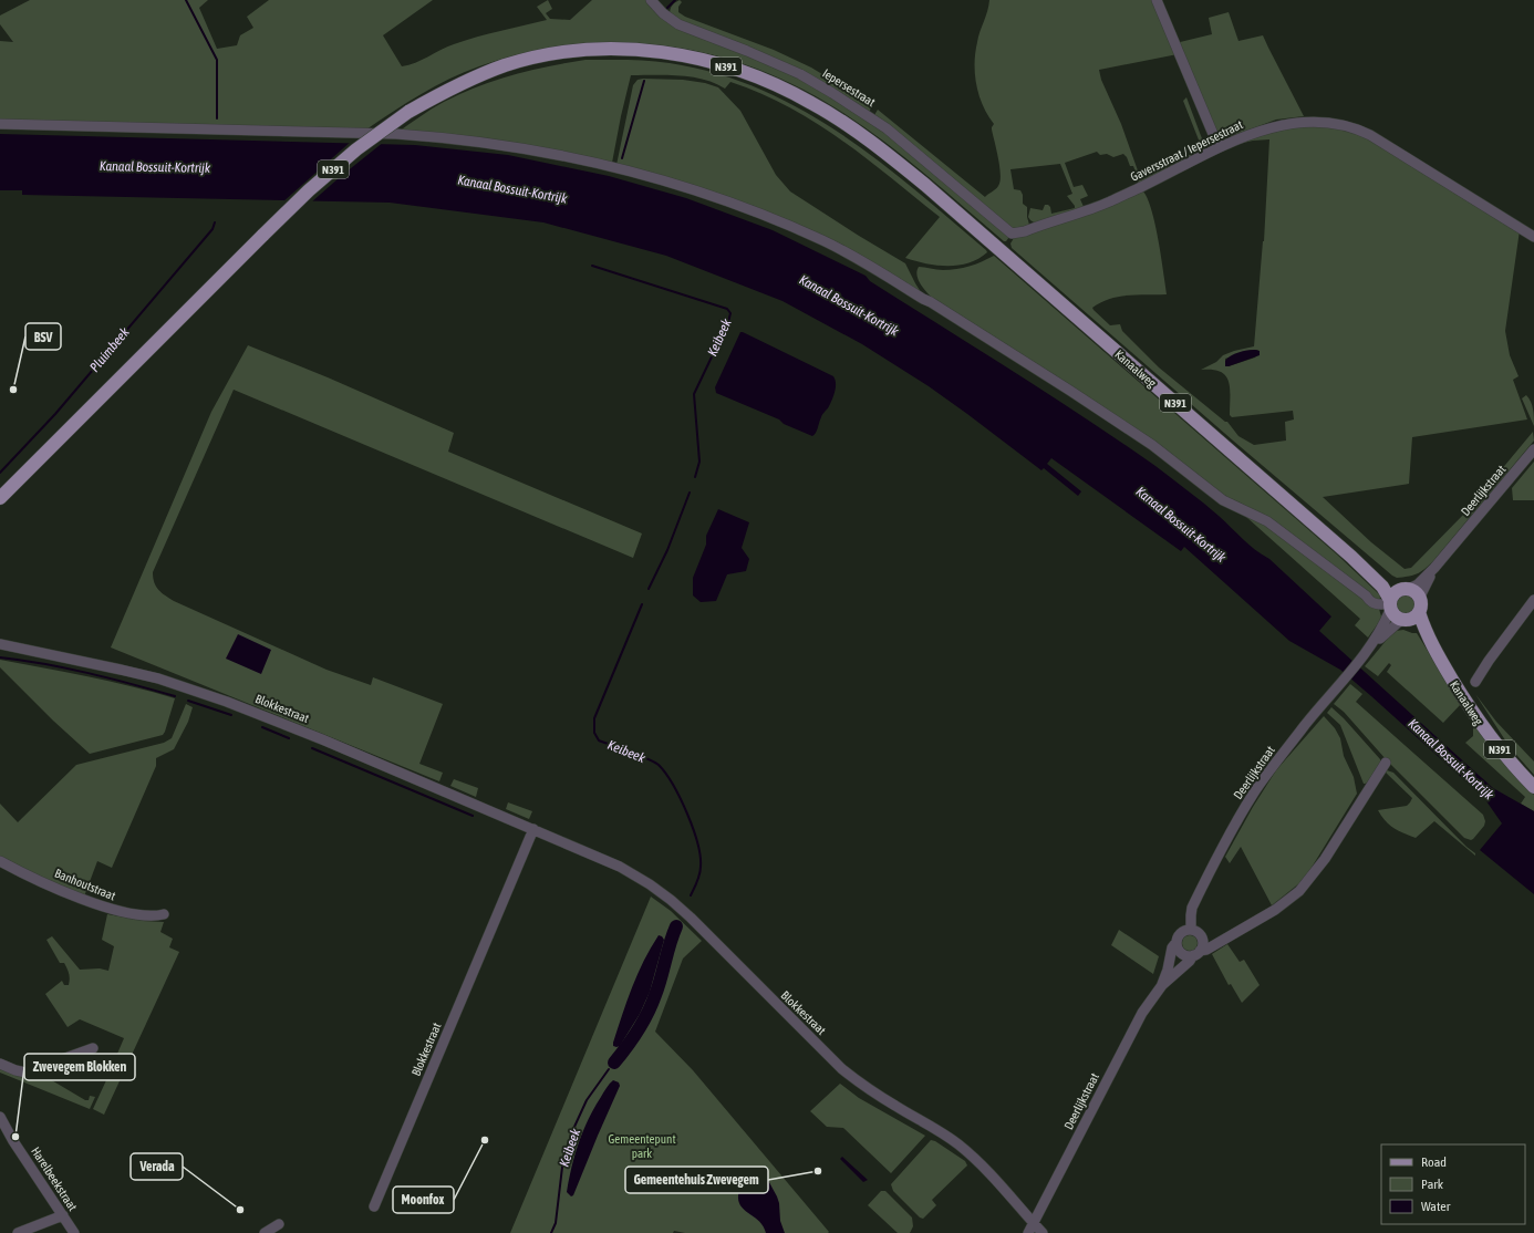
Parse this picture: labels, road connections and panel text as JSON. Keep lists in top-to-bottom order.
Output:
{
  "streets": {
    "main road": ["N391", "Kanaalweg"],
    "street": [
      "Iepersestraat",
      "Gaversstraat / Iepersestraat",
      "Deerlijkstraat",
      "Blokkestraat",
      "Banhoutstraat",
      "Harelbeekstraat"
    ]
  },
  "crossings": [
    ["N391", "Kanaalweg"],
    ["N391", "Deerlijkstraat"],
    ["Iepersestraat", "Gaversstraat / Iepersestraat"],
    ["Kanaalweg", "Deerlijkstraat"],
    ["Deerlijkstraat", "Blokkestraat"]
  ],
  "water": ["Kanaal Bossuit-Kortrijk", "Keibeek", "Pluimbeek"],
  "parks": ["Gemeentepunt park"],
  "places": [
    "BSV",
    "Zwevegem Blokken",
    "Moonfox",
    "Gemeentehuis Zwevegem",
    "Verada"
  ],
  "legend": ["Road", "Park", "Water"]
}
